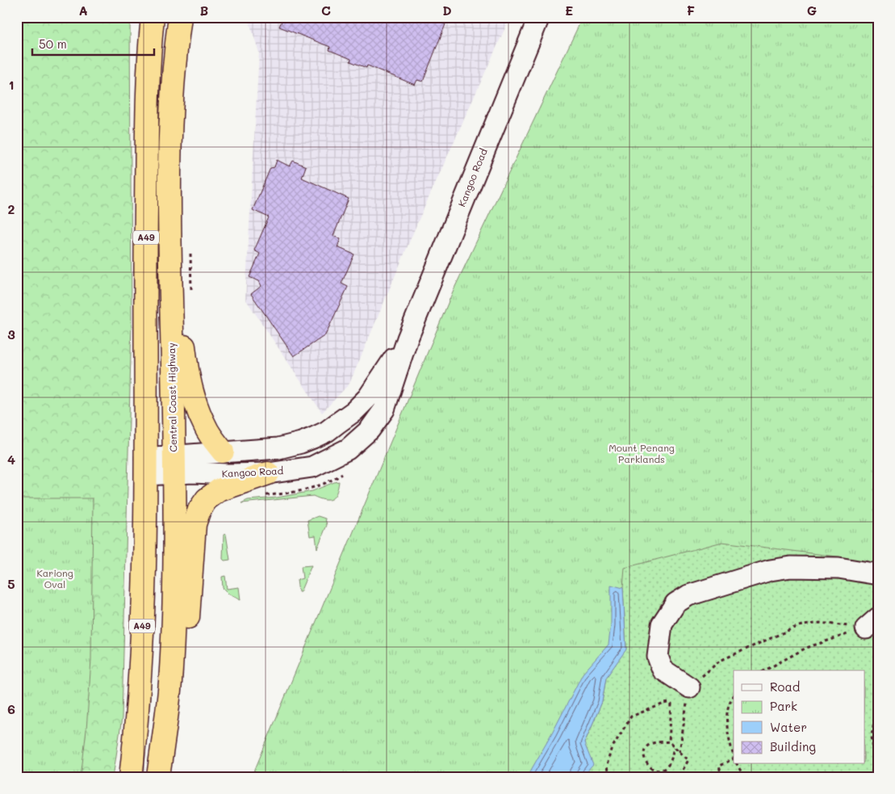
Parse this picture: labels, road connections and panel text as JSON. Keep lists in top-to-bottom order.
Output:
{
  "streets": {
    "highway": ["A49", "Central Coast Highway"],
    "street": ["Kangoo Road"]
  },
  "crossings": [
    ["Kangoo Road", "A49"],
    ["Kangoo Road", "Central Coast Highway"]
  ],
  "parks": ["Mount Penang Parklands", "Kariong Oval"],
  "legend": [
    "Road",
    "Park",
    "Water",
    "Building"
  ],
  "scale_bar": "50 m",
  "grid": {
    "columns": [
      "A",
      "B",
      "C",
      "D",
      "E",
      "F",
      "G"
    ],
    "rows": [
      "1",
      "2",
      "3",
      "4",
      "5",
      "6"
    ]
  }
}
